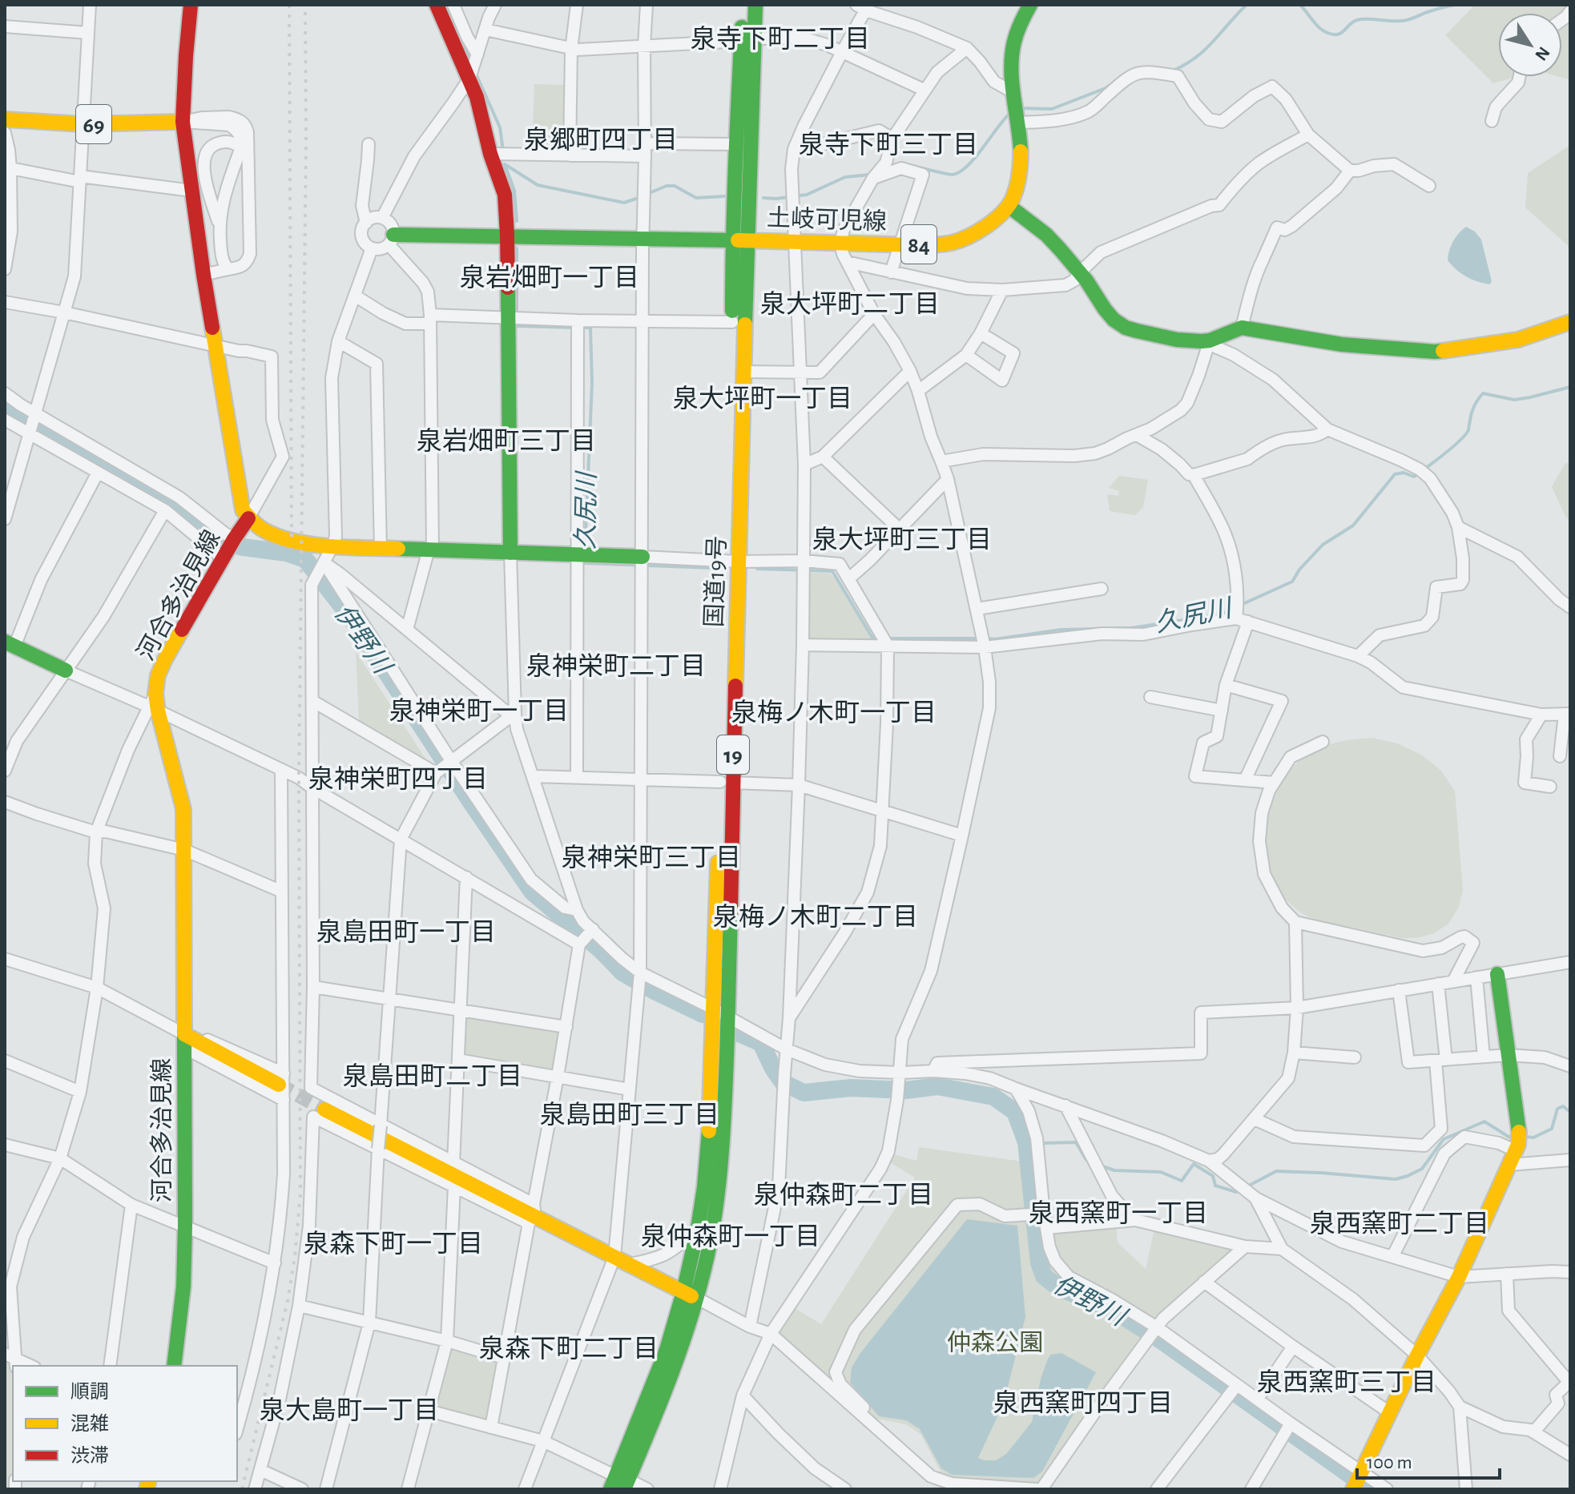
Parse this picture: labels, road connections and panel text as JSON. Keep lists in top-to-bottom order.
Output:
{
  "streets": {
    "main road": [
      "69",
      "土岐可児線",
      "84",
      "国道19号",
      "河合多治見線",
      "19"
    ]
  },
  "crossings": [
    ["69", "河合多治見線"],
    ["土岐可児線", "国道19号"]
  ],
  "districts": [
    "泉寺下町二丁目",
    "泉郷町四丁目",
    "泉寺下町三丁目",
    "泉岩畑町一丁目",
    "泉大坪町二丁目",
    "泉大坪町一丁目",
    "泉岩畑町三丁目",
    "泉大坪町三丁目",
    "泉神栄町二丁目",
    "泉神栄町一丁目",
    "泉梅ノ木町一丁目",
    "泉神栄町四丁目",
    "泉神栄町三丁目",
    "泉梅ノ木町二丁目",
    "泉島田町一丁目",
    "泉島田町二丁目",
    "泉島田町三丁目",
    "泉仲森町二丁目",
    "泉西窯町一丁目",
    "泉西窯町二丁目",
    "泉仲森町一丁目",
    "泉森下町一丁目",
    "泉森下町二丁目",
    "泉西窯町三丁目",
    "泉西窯町四丁目",
    "泉大島町一丁目"
  ],
  "water": ["久尻川", "伊野川"],
  "parks": ["仲森公園"],
  "legend": ["順調", "混雑", "渋滞"],
  "scale_bar": "100 m",
  "north": "bottom right"
}
